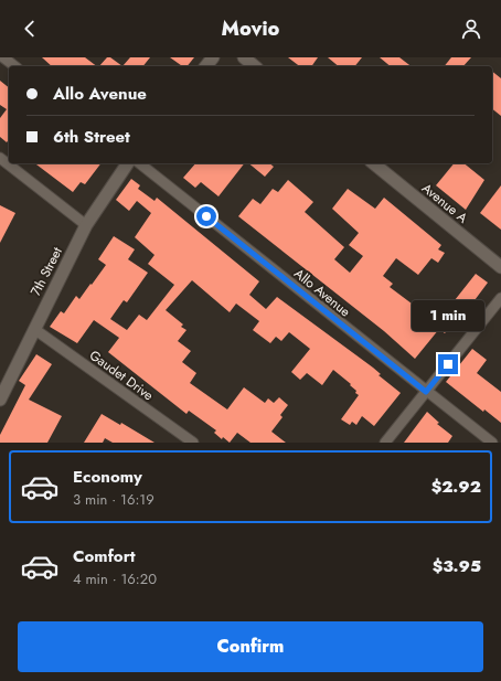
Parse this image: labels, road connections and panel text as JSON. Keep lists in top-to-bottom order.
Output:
{
  "streets": {
    "street": [
      "Avenue A",
      "7th Street",
      "Allo Avenue",
      "Gaudet Drive"
    ]
  },
  "crossings": [
    ["7th Street", "Gaudet Drive"]
  ],
  "page": {
    "header": "Movio",
    "banner": ["Allo Avenue", "6th Street"],
    "bubble": "1 min",
    "list": [
      {
        "name": "Economy",
        "note": "3 min · 16:19",
        "value": "$2.92"
      },
      {
        "name": "Comfort",
        "note": "4 min · 16:20",
        "value": "$3.95"
      }
    ],
    "buttons": "Confirm"
  }
}
